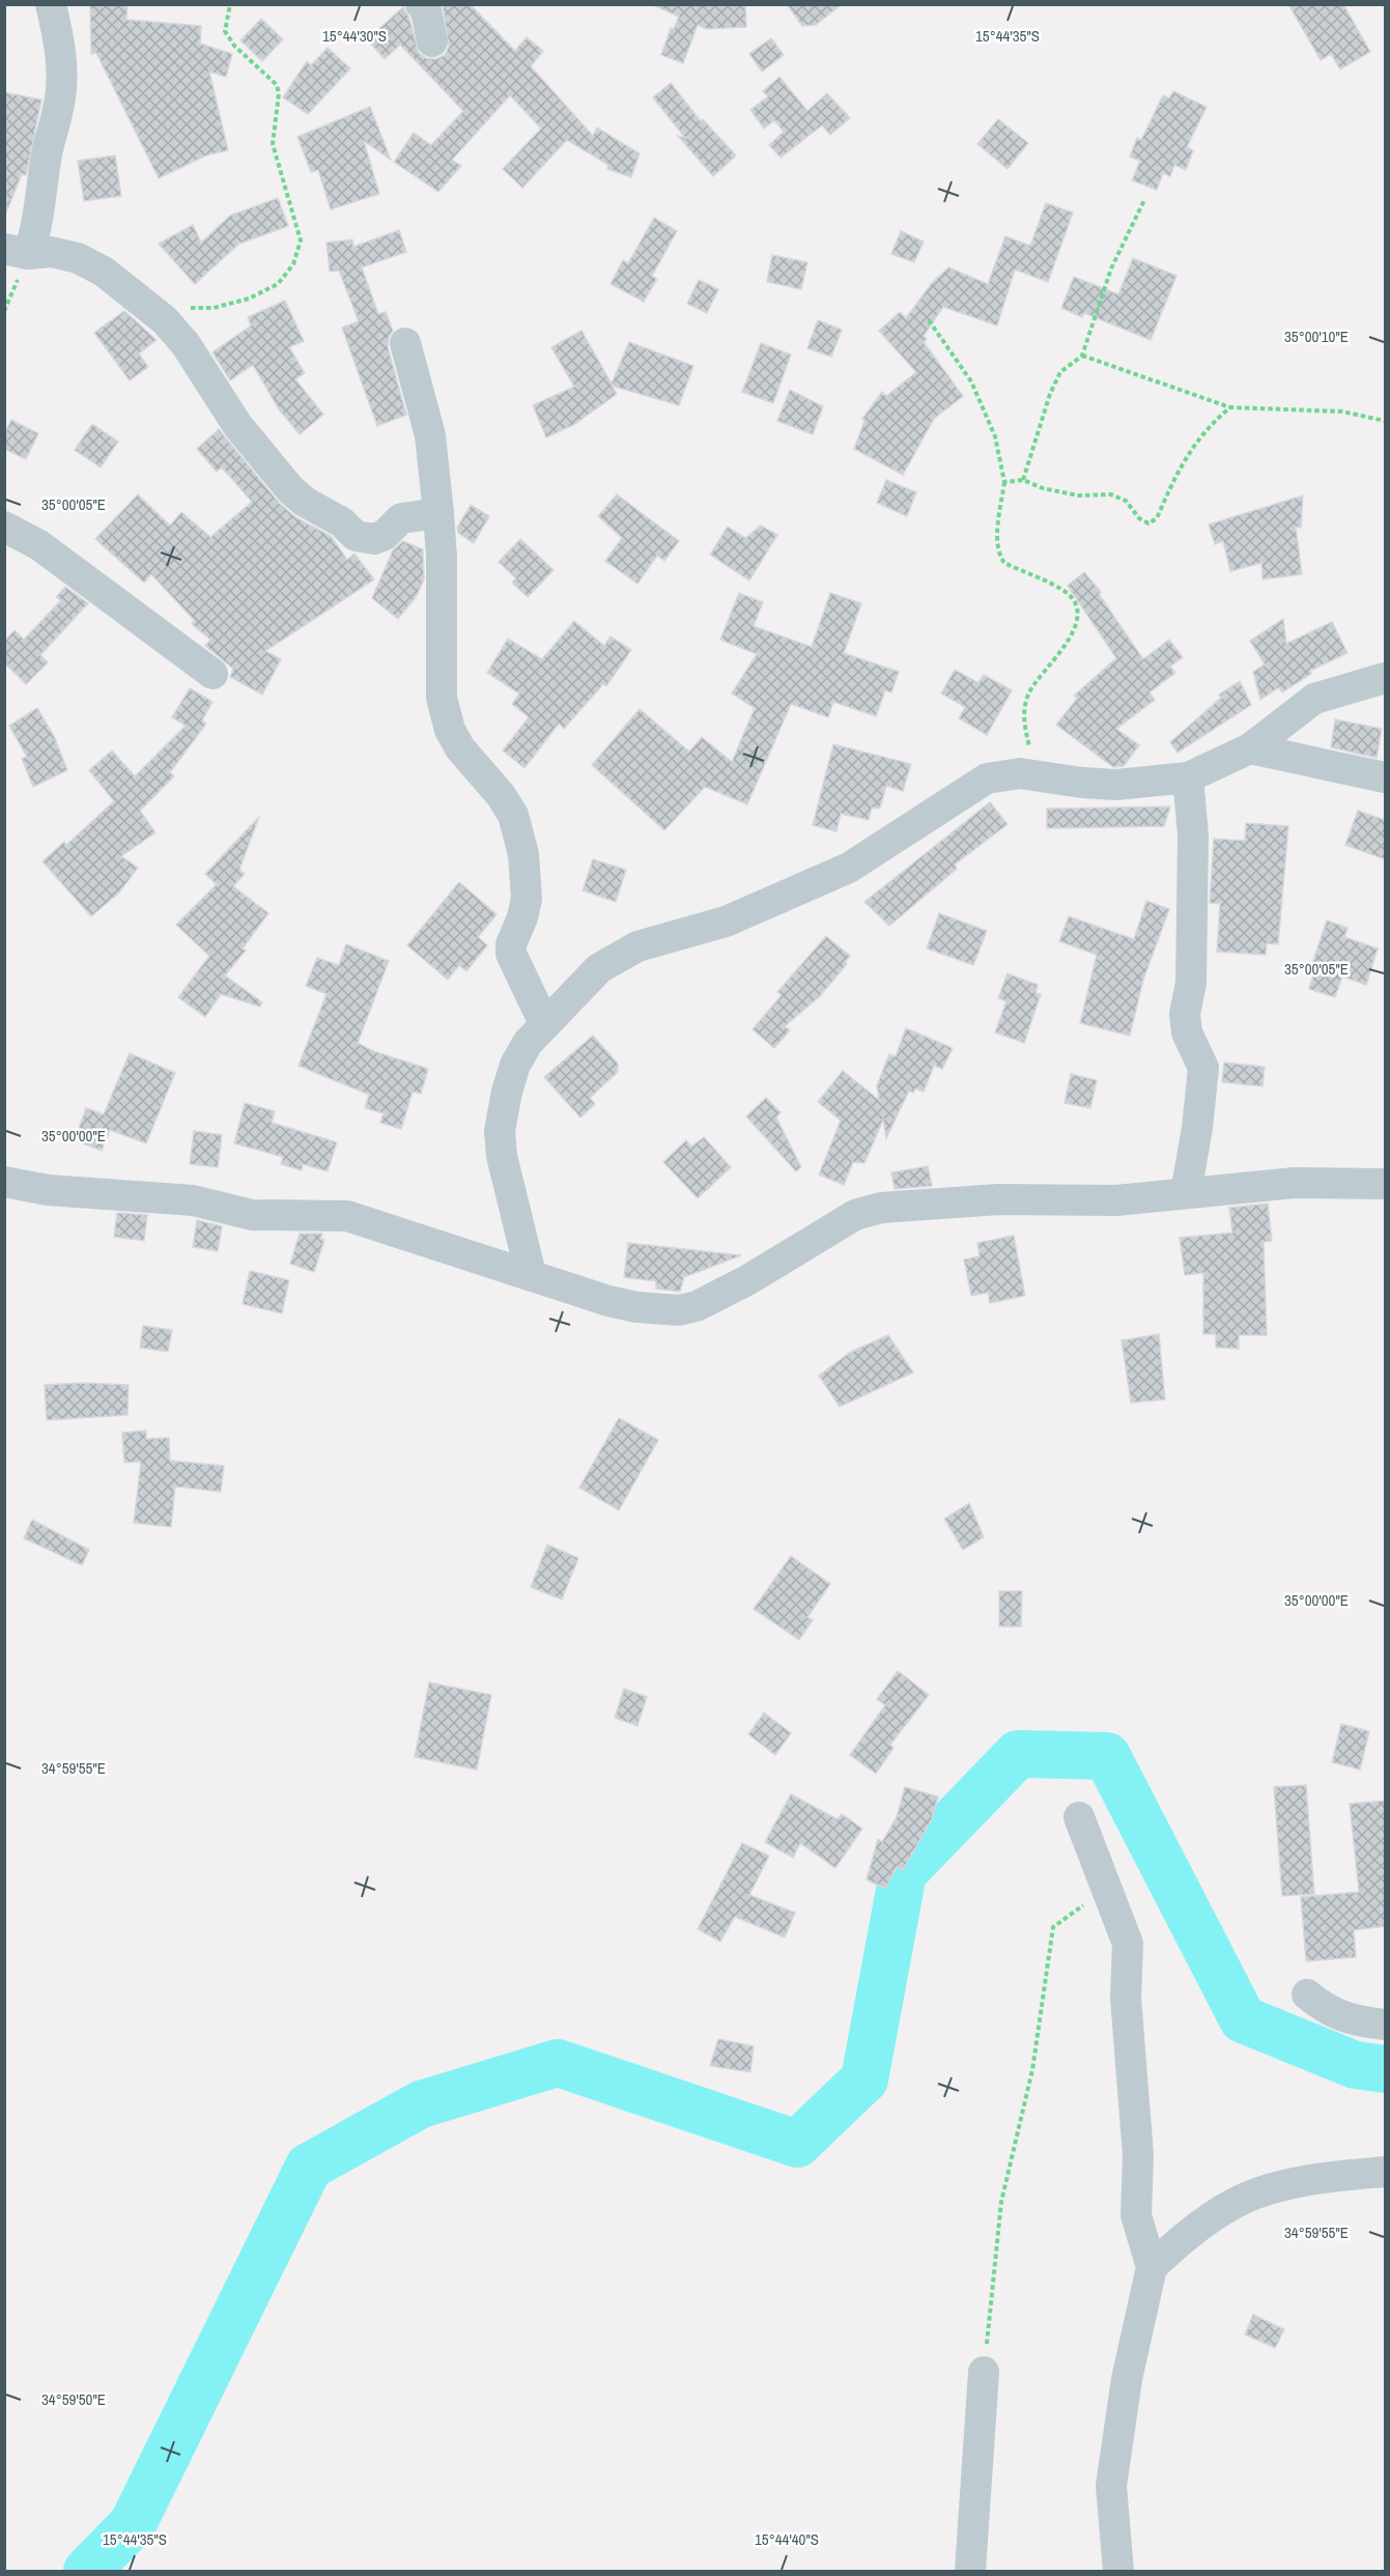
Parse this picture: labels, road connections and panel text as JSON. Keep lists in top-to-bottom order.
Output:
{
  "coordinates": [
    "15°44'30\"S",
    "15°44'35\"S",
    "35°00'10\"E",
    "35°00'05\"E",
    "35°00'00\"E",
    "34°59'55\"E",
    "34°59'50\"E",
    "15°44'40\"S"
  ]
}
